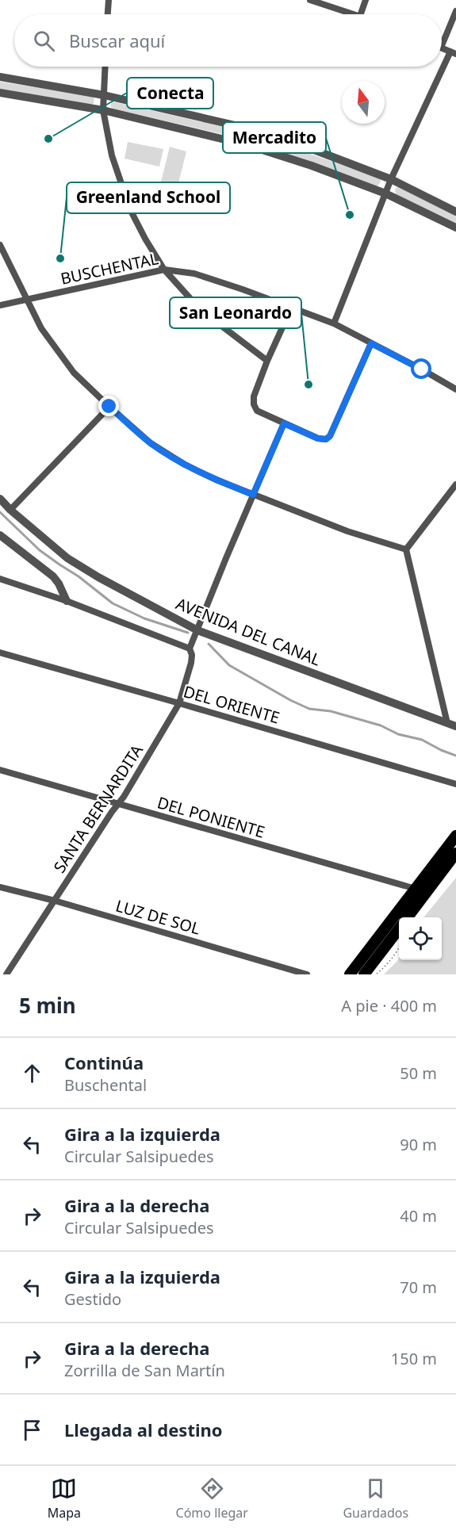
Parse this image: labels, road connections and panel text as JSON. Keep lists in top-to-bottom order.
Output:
{
  "streets": {
    "street": [
      "BUSCHENTAL",
      "AVENIDA DEL CANAL",
      "DEL ORIENTE",
      "SANTA BERNARDITA",
      "DEL PONIENTE",
      "LUZ DE SOL"
    ]
  },
  "crossings": [
    ["DEL ORIENTE", "SANTA BERNARDITA"],
    ["SANTA BERNARDITA", "DEL PONIENTE"],
    ["SANTA BERNARDITA", "LUZ DE SOL"]
  ],
  "places": [
    "Conecta",
    "Mercadito",
    "Greenland School",
    "San Leonardo"
  ],
  "north": "top",
  "page": {
    "search": "Buscar aquí",
    "heading": ["5 min", "A pie · 400 m"],
    "list": [
      ["Continúa", "Buschental", "50 m"],
      ["Gira a la izquierda", "Circular Salsipuedes", "90 m"],
      ["Gira a la derecha", "Circular Salsipuedes", "40 m"],
      ["Gira a la izquierda", "Gestido", "70 m"],
      ["Gira a la derecha", "Zorrilla de San Martín", "150 m"],
      "Llegada al destino"
    ],
    "nav": ["Mapa", "Cómo llegar", "Guardados"]
  }
}
